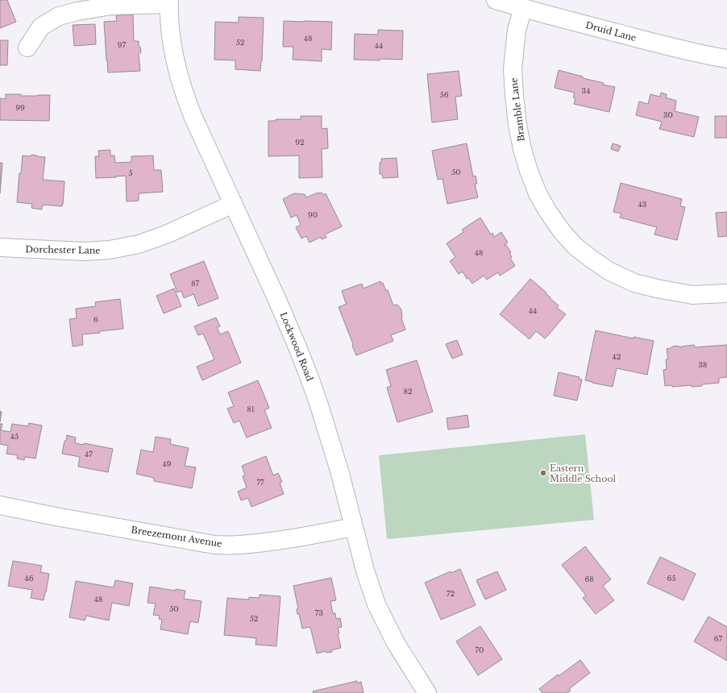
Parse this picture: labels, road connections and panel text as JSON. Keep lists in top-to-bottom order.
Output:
{
  "streets": {
    "street": [
      "Druid Lane",
      "Bramble Lane",
      "Dorchester Lane",
      "Lockwood Road",
      "Breezemont Avenue"
    ]
  },
  "crossings": [
    ["Druid Lane", "Bramble Lane"],
    ["Dorchester Lane", "Lockwood Road"],
    ["Lockwood Road", "Breezemont Avenue"]
  ],
  "places": ["Eastern Middle School"],
  "house_numbers": [
    "48",
    "52",
    "97",
    "44",
    "34",
    "56",
    "99",
    "30",
    "92",
    "50",
    "5",
    "43",
    "90",
    "48",
    "87",
    "44",
    "6",
    "42",
    "38",
    "82",
    "81",
    "45",
    "47",
    "49",
    "77",
    "46",
    "65",
    "68",
    "72",
    "48",
    "50",
    "73",
    "52",
    "67",
    "70"
  ]
}
